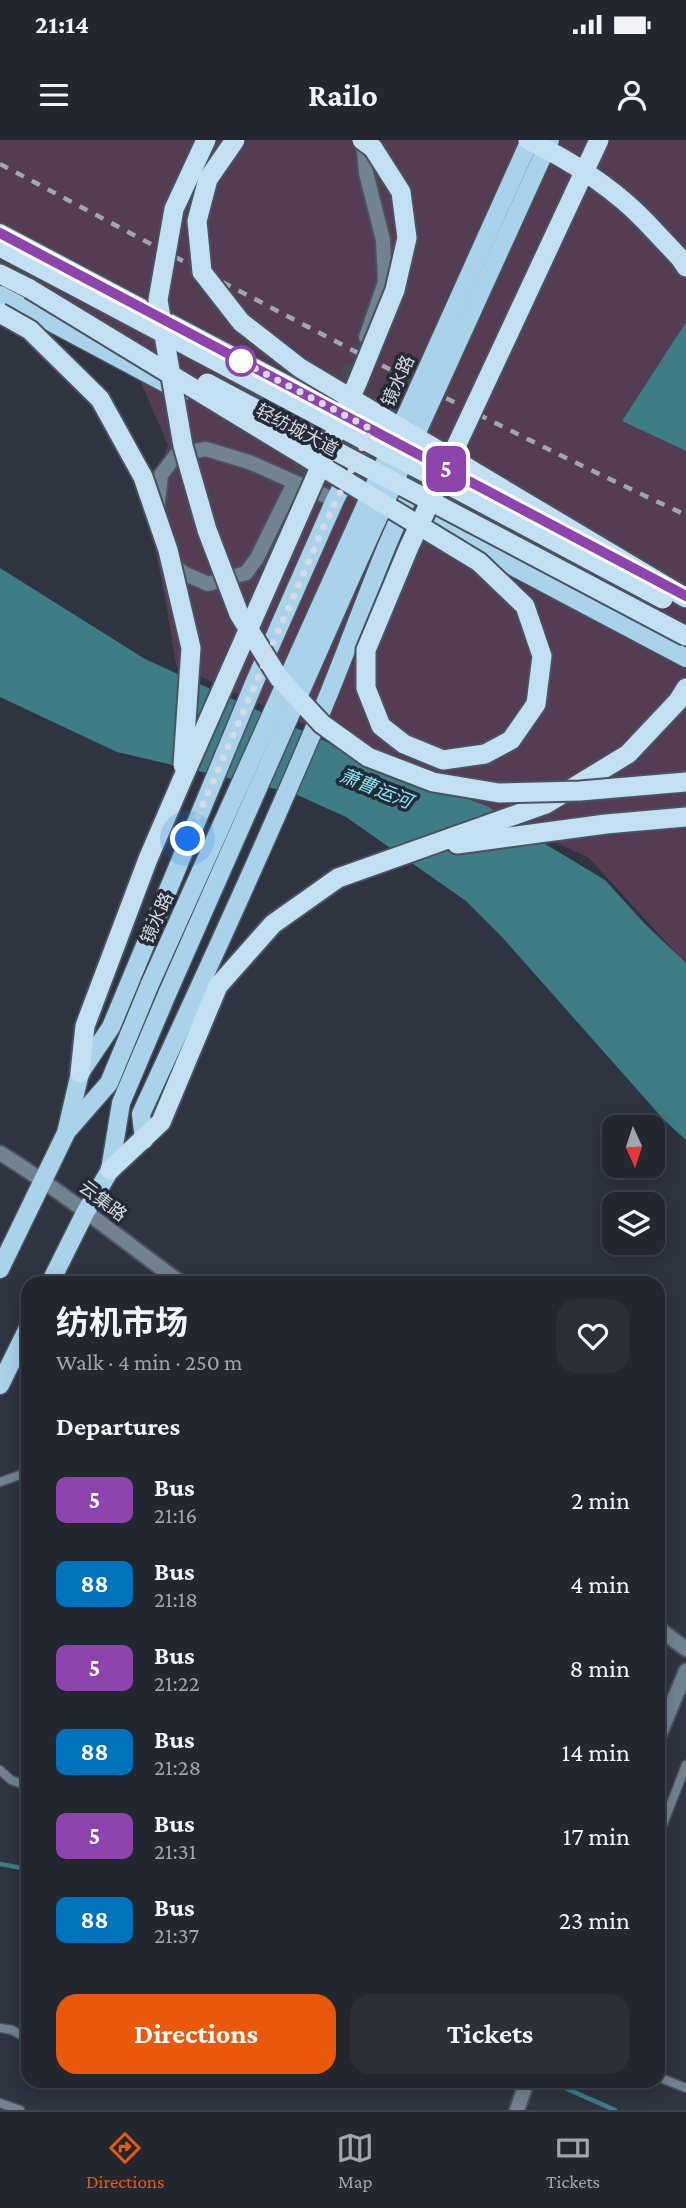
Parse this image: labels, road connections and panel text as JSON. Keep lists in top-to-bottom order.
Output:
{
  "streets": {
    "main road": ["镜水路", "轻纺城大道"],
    "street": ["云集路"]
  },
  "water": ["萧曹运河"],
  "lines": ["bus line 5"],
  "north": "bottom",
  "page": {
    "status": "21:14",
    "header": "Railo",
    "on_map": "5",
    "heading": [
      ["纺机市场", "Walk · 4 min · 250 m"],
      "Departures"
    ],
    "list": [
      {
        "mark": "5",
        "name": "Bus",
        "note": "21:16",
        "value": "2 min"
      },
      {
        "mark": "88",
        "name": "Bus",
        "note": "21:18",
        "value": "4 min"
      },
      {
        "mark": "5",
        "name": "Bus",
        "note": "21:22",
        "value": "8 min"
      },
      {
        "mark": "88",
        "name": "Bus",
        "note": "21:28",
        "value": "14 min"
      },
      {
        "mark": "5",
        "name": "Bus",
        "note": "21:31",
        "value": "17 min"
      },
      {
        "mark": "88",
        "name": "Bus",
        "note": "21:37",
        "value": "23 min"
      }
    ],
    "buttons": ["Directions", "Tickets"],
    "tabs": ["Directions", "Map", "Tickets"]
  }
}
